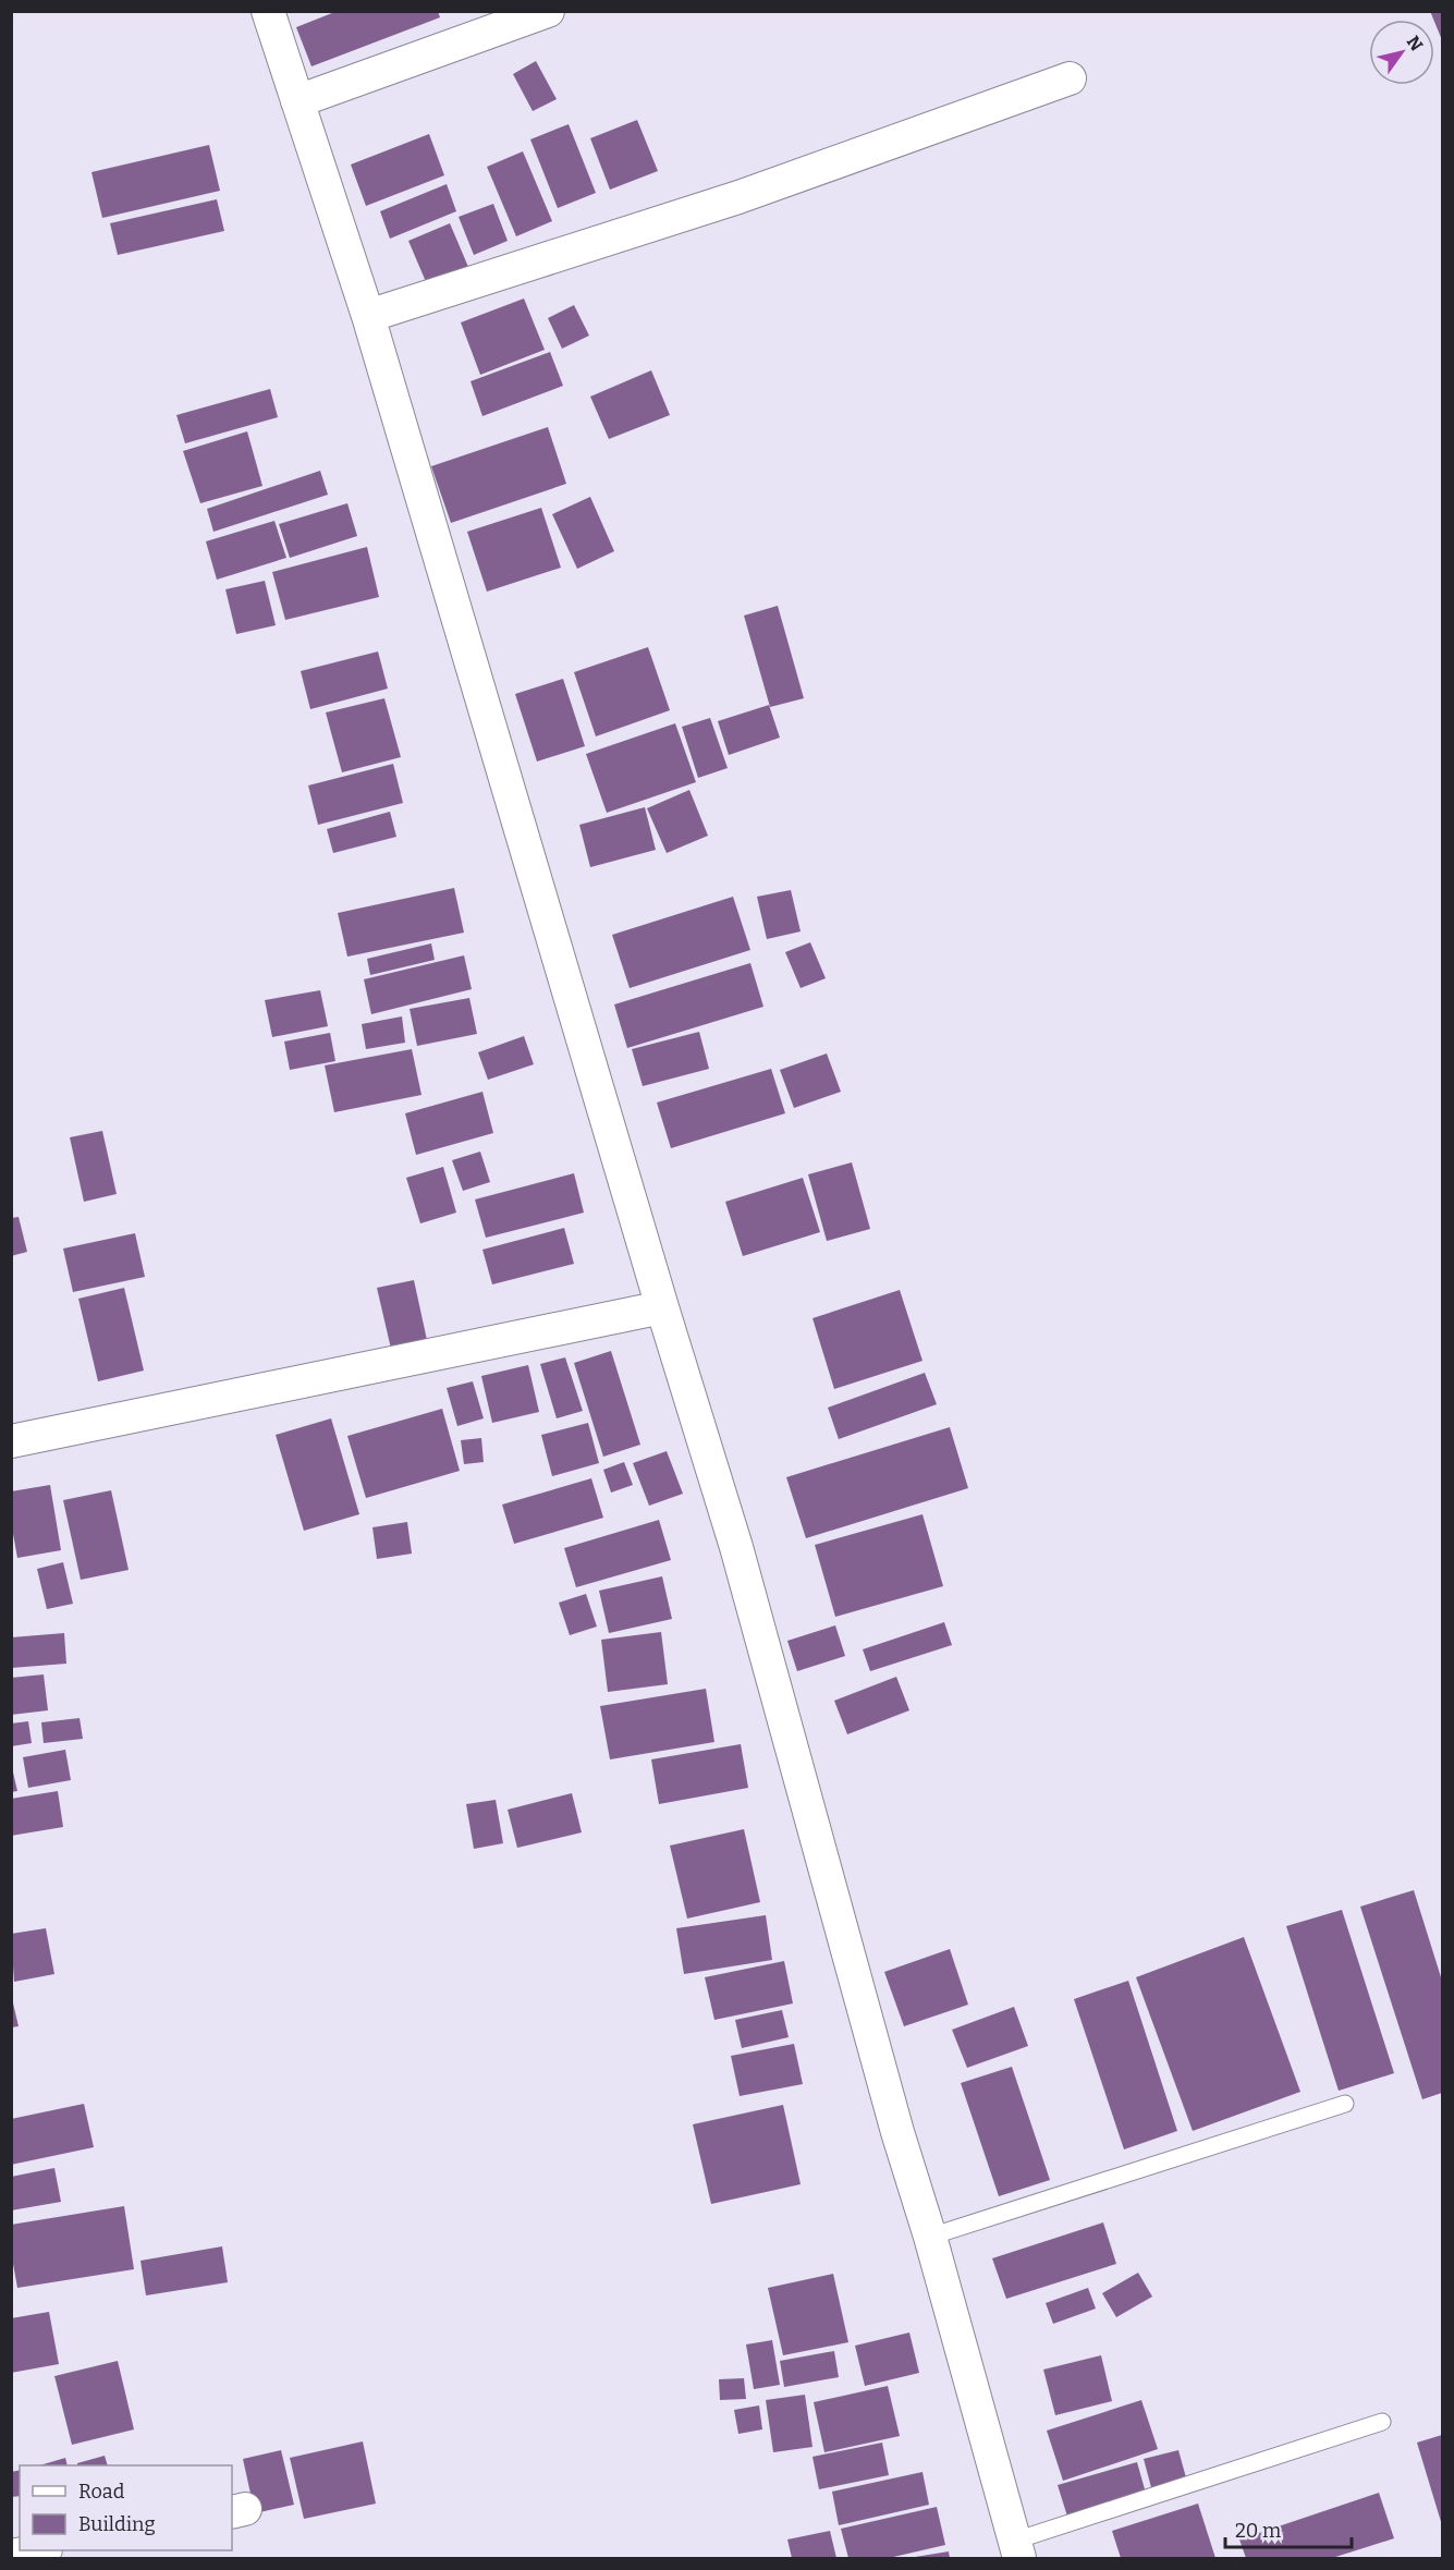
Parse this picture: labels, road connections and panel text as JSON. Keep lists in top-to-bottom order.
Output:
{
  "legend": ["Road", "Building"],
  "scale_bar": "20 m",
  "north": "top right"
}
